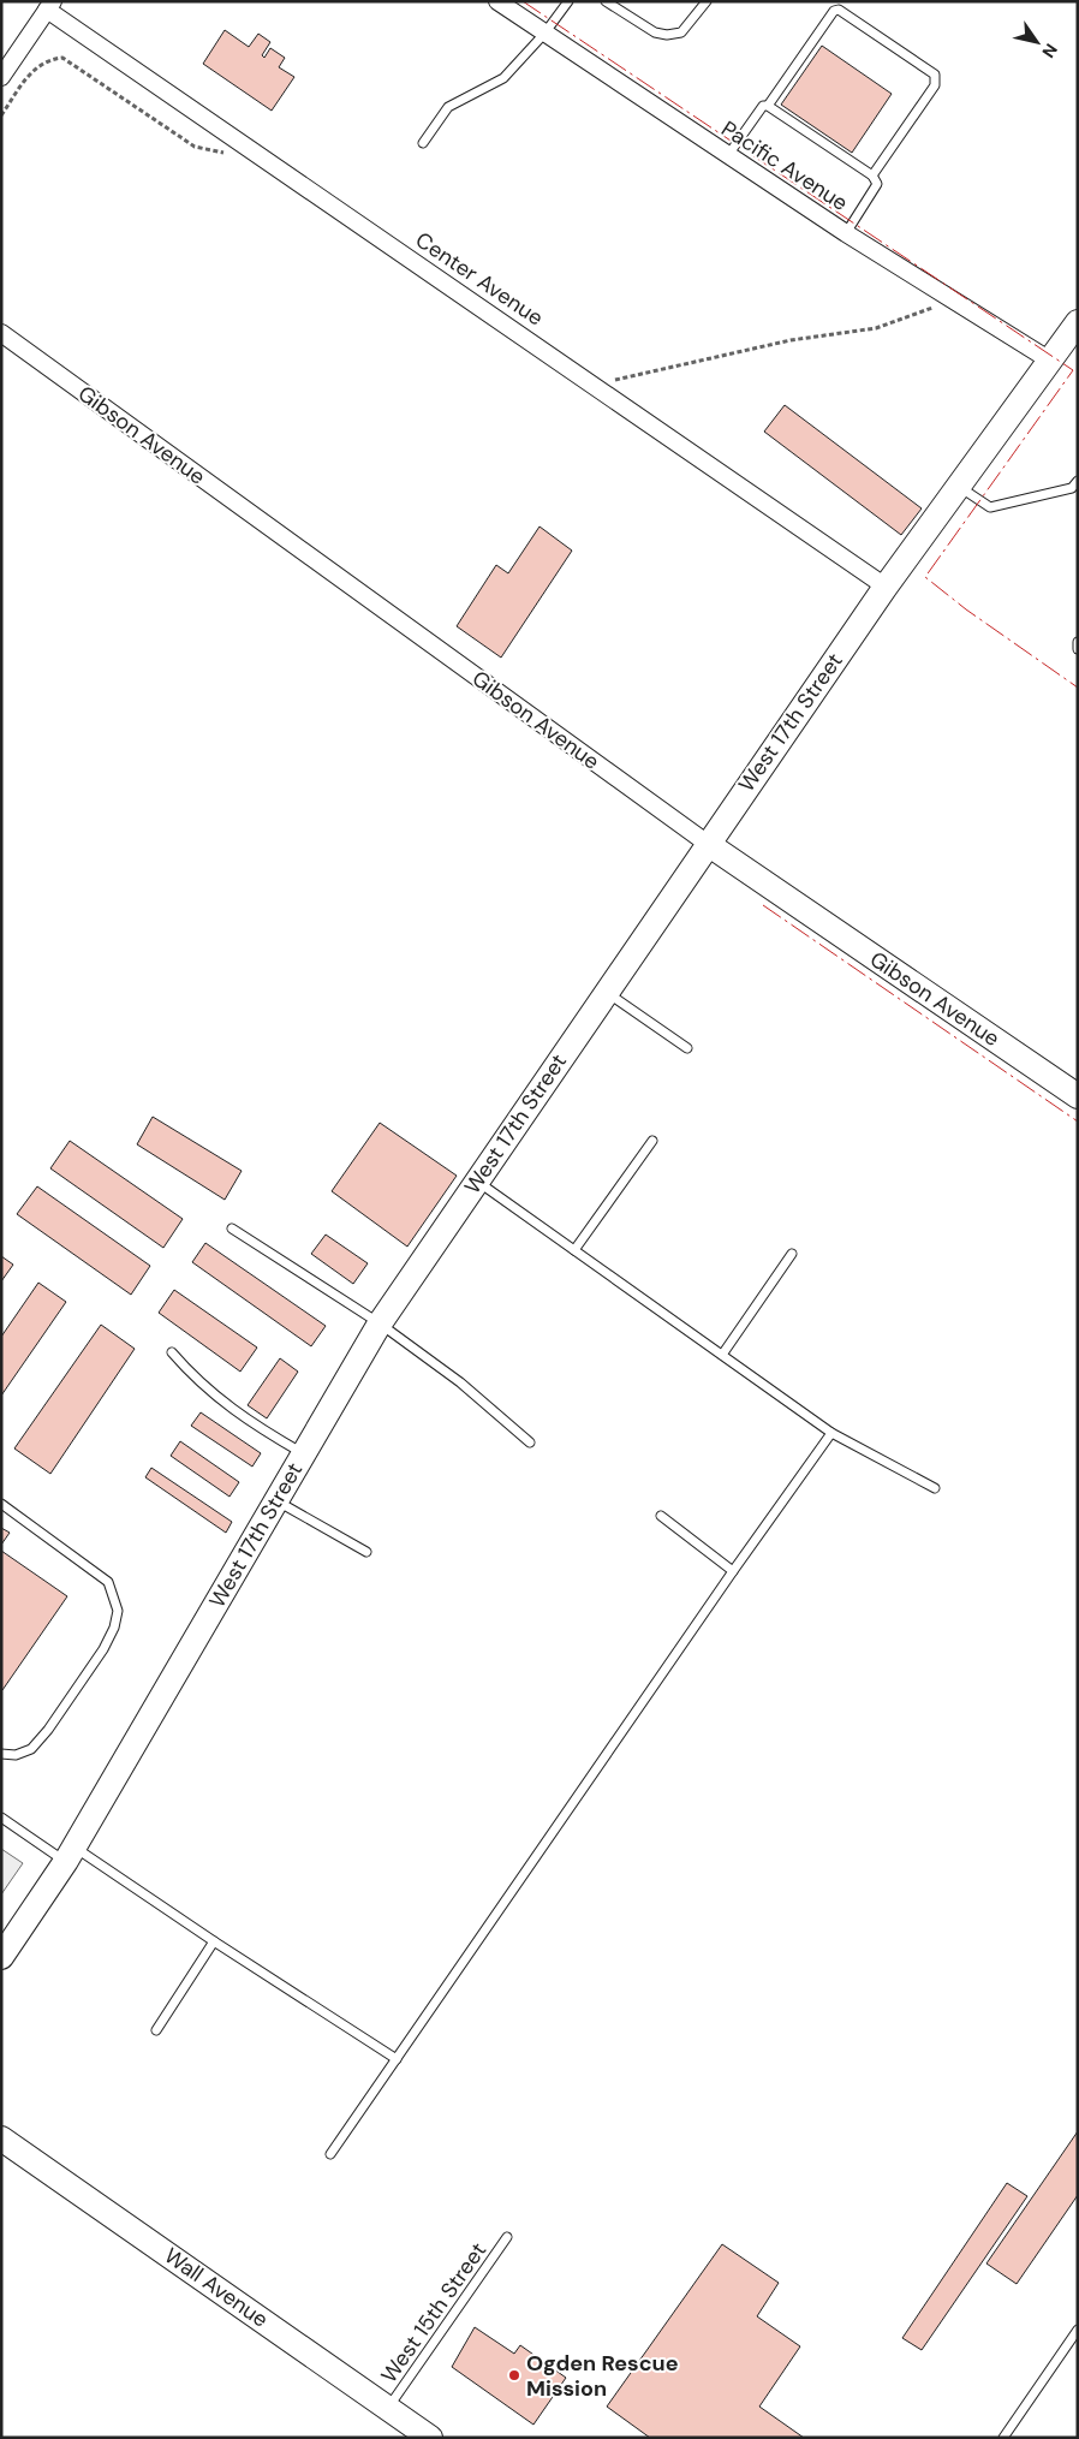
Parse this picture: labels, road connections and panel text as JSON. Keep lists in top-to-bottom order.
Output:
{
  "streets": {
    "street": [
      "Pacific Avenue",
      "Center Avenue",
      "Gibson Avenue",
      "West 17th Street",
      "Wall Avenue"
    ],
    "lane": ["West 15th Street"]
  },
  "crossings": [
    ["Pacific Avenue", "West 17th Street"],
    ["Center Avenue", "West 17th Street"],
    ["Gibson Avenue", "West 17th Street"],
    ["Wall Avenue", "West 15th Street"]
  ],
  "places": ["Ogden Rescue Mission"],
  "north": "bottom right"
}
